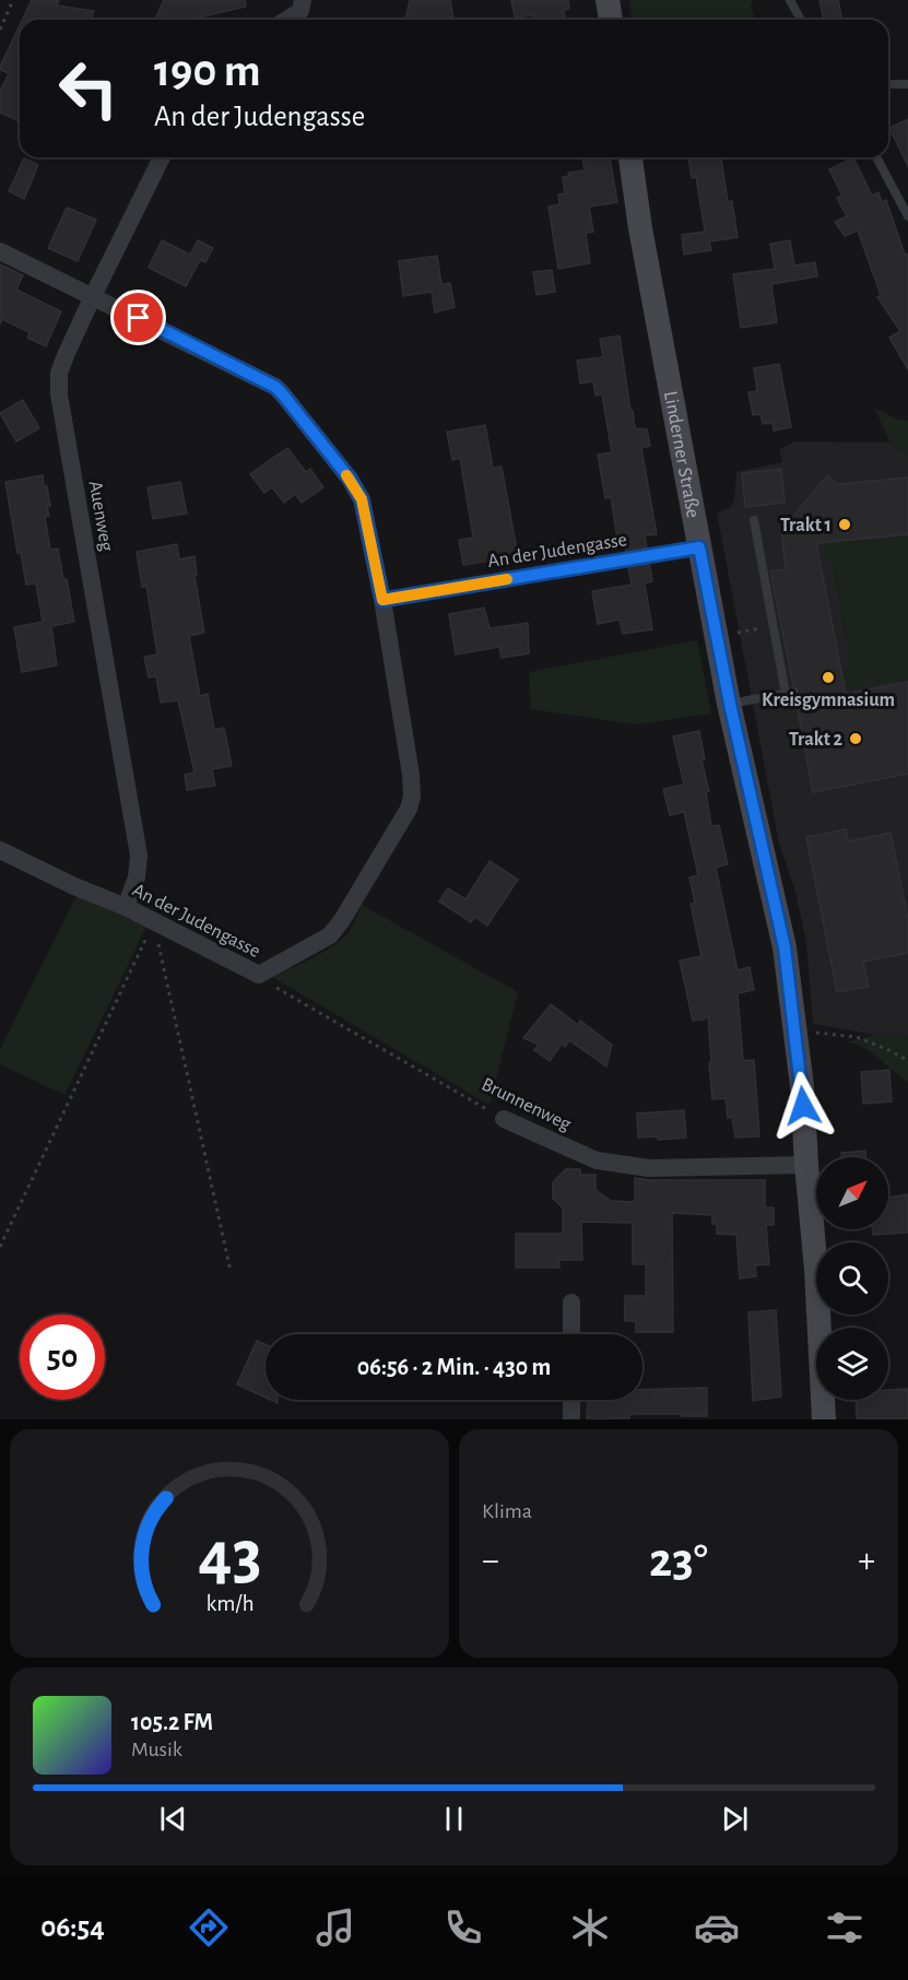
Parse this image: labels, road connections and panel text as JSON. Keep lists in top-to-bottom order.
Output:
{
  "streets": {
    "main road": ["Linderner Straße"],
    "street": ["Auenweg", "An der Judengasse", "Brunnenweg"]
  },
  "crossings": [
    ["Linderner Straße", "An der Judengasse"],
    ["Linderner Straße", "Brunnenweg"],
    ["Auenweg", "An der Judengasse"],
    ["An der Judengasse", "Brunnenweg"]
  ],
  "places": ["Trakt 1", "Kreisgymnasium", "Trakt 2"],
  "north": "top right",
  "page": {
    "turn": ["190 m", "An der Judengasse"],
    "limit": "50",
    "trip": "06:56 · 2 Min. · 430 m",
    "tile": "Klima",
    "heat": ["−", "23°", "+"],
    "song": ["105.2 FM", "Musik"],
    "tabs": "06:54",
    "gauge": ["43", "km/h"]
  }
}
